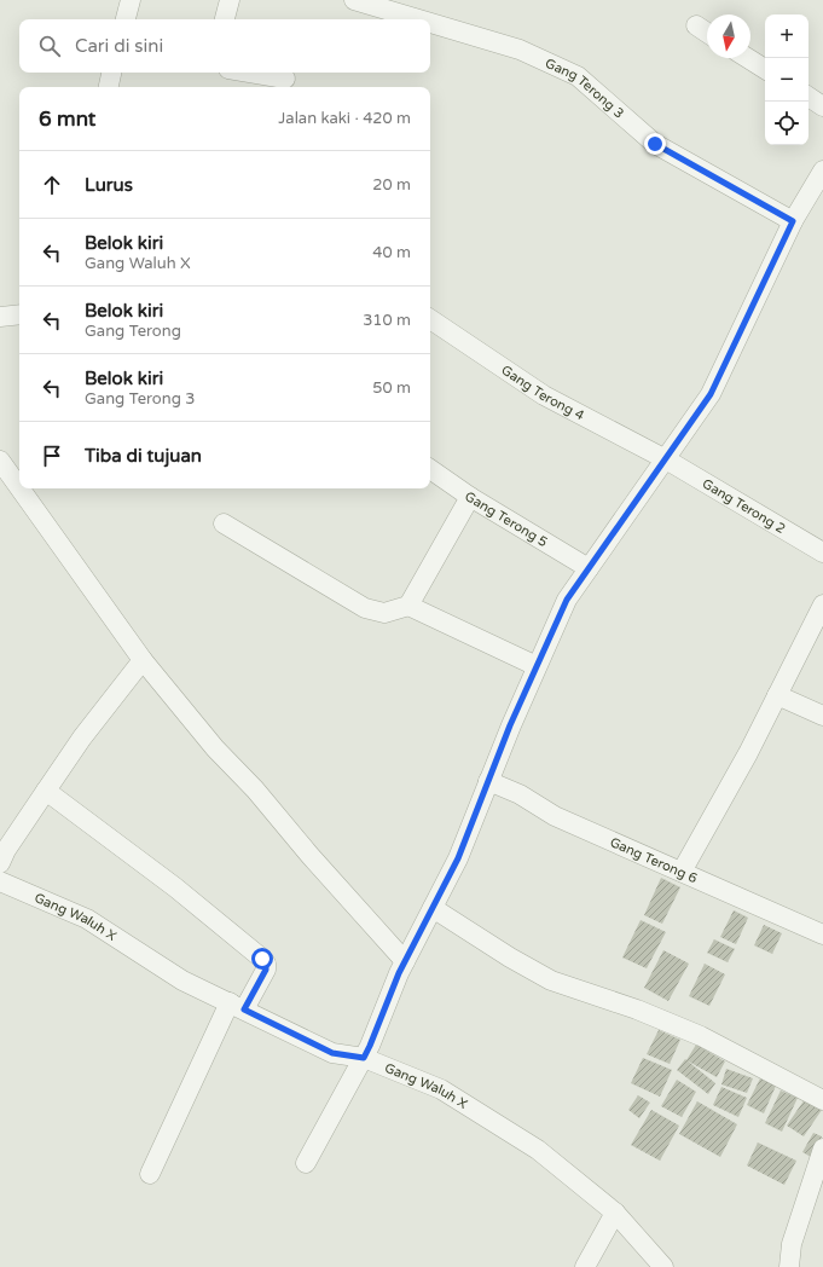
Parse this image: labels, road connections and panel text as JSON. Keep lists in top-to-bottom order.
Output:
{
  "streets": {
    "street": [
      "Gang Terong 3",
      "Gang Terong 4",
      "Gang Terong 2",
      "Gang Terong 5",
      "Gang Terong 6",
      "Gang Waluh X"
    ]
  },
  "crossings": [
    ["Gang Terong 4", "Gang Terong 2"]
  ],
  "north": "bottom",
  "page": {
    "map_buttons": ["+", "−"],
    "search": "Cari di sini",
    "heading": ["6 mnt", "Jalan kaki · 420 m"],
    "list": [
      ["Lurus", "20 m"],
      ["Belok kiri", "Gang Waluh X", "40 m"],
      ["Belok kiri", "Gang Terong", "310 m"],
      ["Belok kiri", "Gang Terong 3", "50 m"],
      "Tiba di tujuan"
    ]
  }
}
